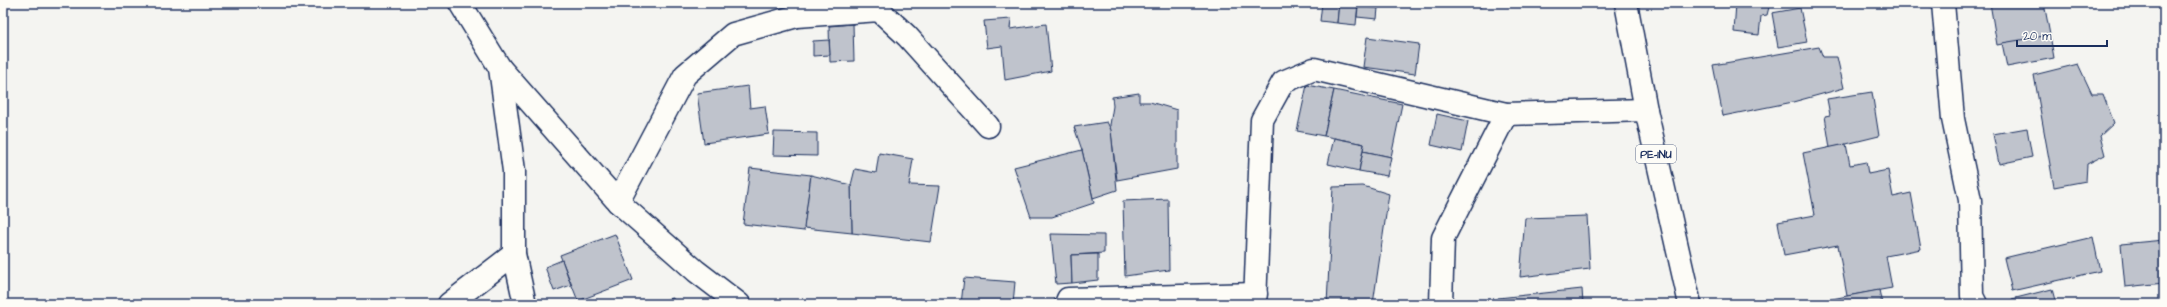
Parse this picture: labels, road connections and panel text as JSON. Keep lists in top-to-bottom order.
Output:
{
  "streets": {
    "street": ["PE-1NU"]
  },
  "scale_bar": "20 m"
}
